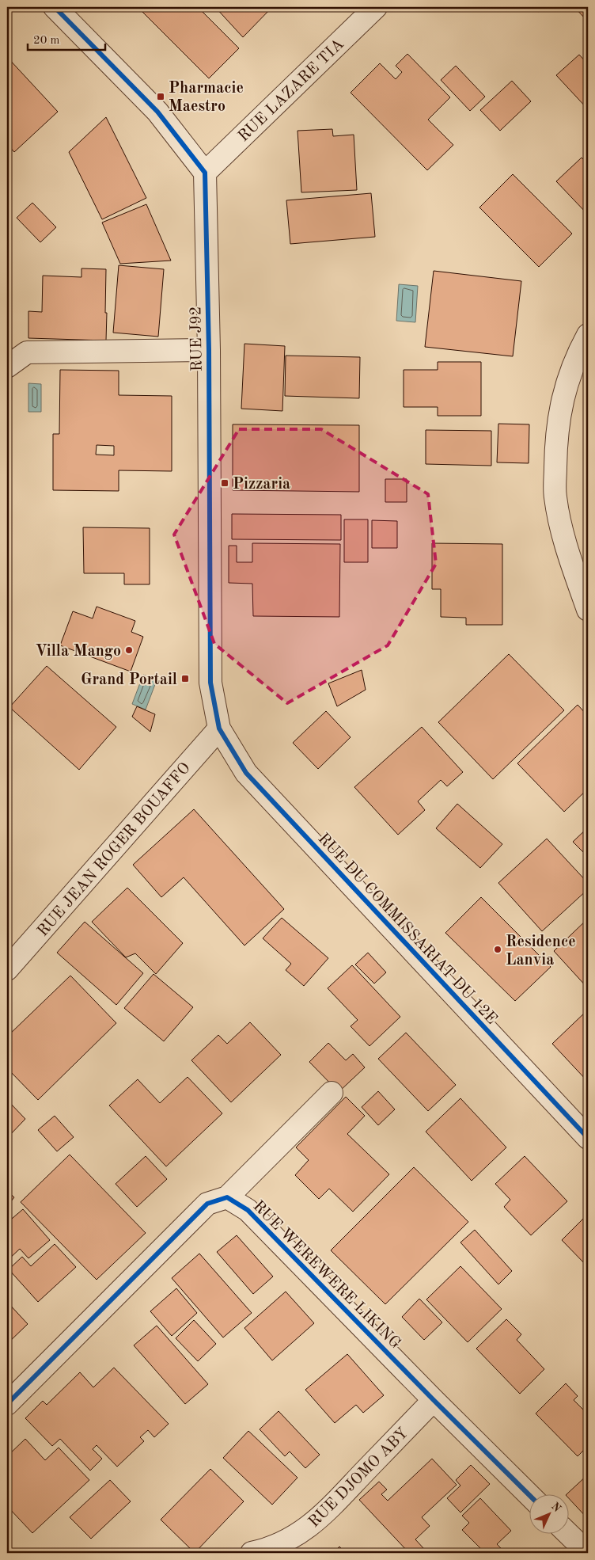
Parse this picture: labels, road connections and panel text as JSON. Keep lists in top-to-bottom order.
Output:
{
  "streets": {
    "street": [
      "RUE LAZARE TIA",
      "RUE J92",
      "RUE JEAN ROGER BOUAFFO",
      "RUE DU COMMISSARIAT DU 12E",
      "RUE WEREWERE LIKING",
      "RUE DJOMO ABY"
    ]
  },
  "crossings": [
    ["RUE LAZARE TIA", "RUE J92"],
    ["RUE J92", "RUE JEAN ROGER BOUAFFO"],
    ["RUE J92", "RUE DU COMMISSARIAT DU 12E"],
    ["RUE JEAN ROGER BOUAFFO", "RUE DU COMMISSARIAT DU 12E"],
    ["RUE WEREWERE LIKING", "RUE DJOMO ABY"]
  ],
  "places": {
    "transit": ["Pharmacie Maestro", "Pizzaria", "Grand Portail"],
    "other": ["Villa Mango", "Residence Lanvia"]
  },
  "scale_bar": "20 m",
  "north": "top right"
}
